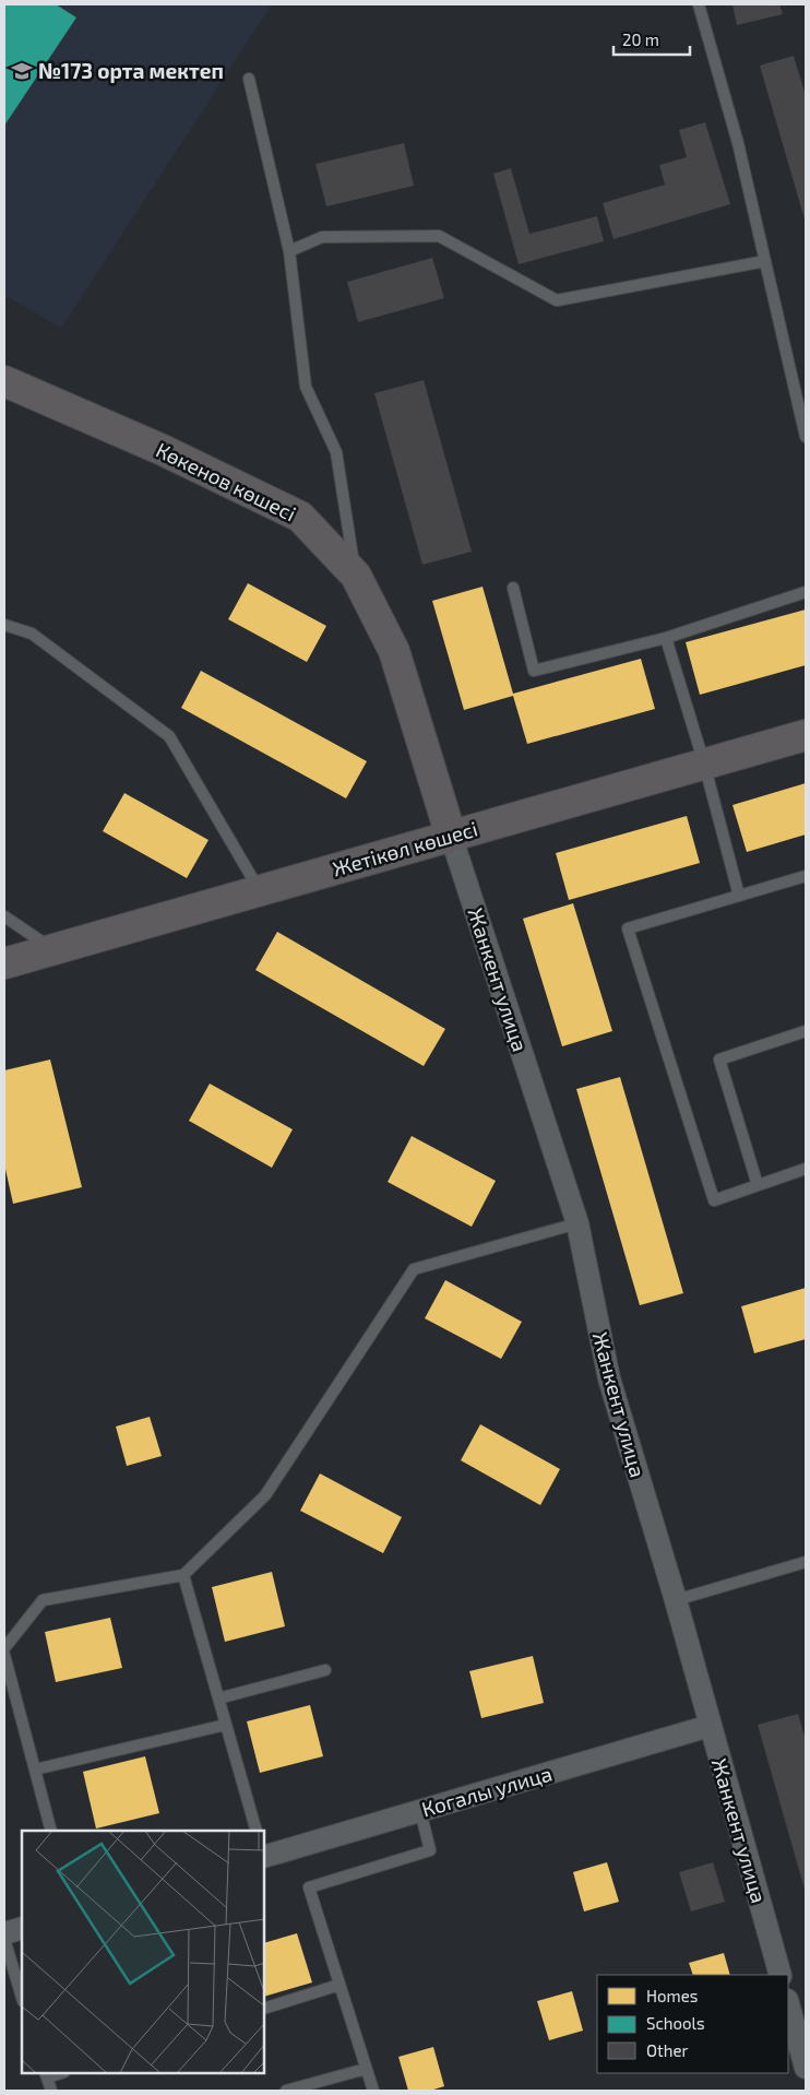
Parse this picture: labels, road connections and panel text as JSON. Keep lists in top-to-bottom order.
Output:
{
  "streets": {
    "street": [
      "Көкенов көшесі",
      "Жетікөл көшесі",
      "Жанкент улица",
      "Когалы улица"
    ]
  },
  "crossings": [
    ["Көкенов көшесі", "Жетікөл көшесі"],
    ["Көкенов көшесі", "Жанкент улица"],
    ["Жетікөл көшесі", "Жанкент улица"],
    ["Жанкент улица", "Когалы улица"]
  ],
  "places": {
    "school or university": ["№173 орта мектеп"]
  },
  "legend": ["Homes", "Schools", "Other"],
  "scale_bar": "20 m"
}
